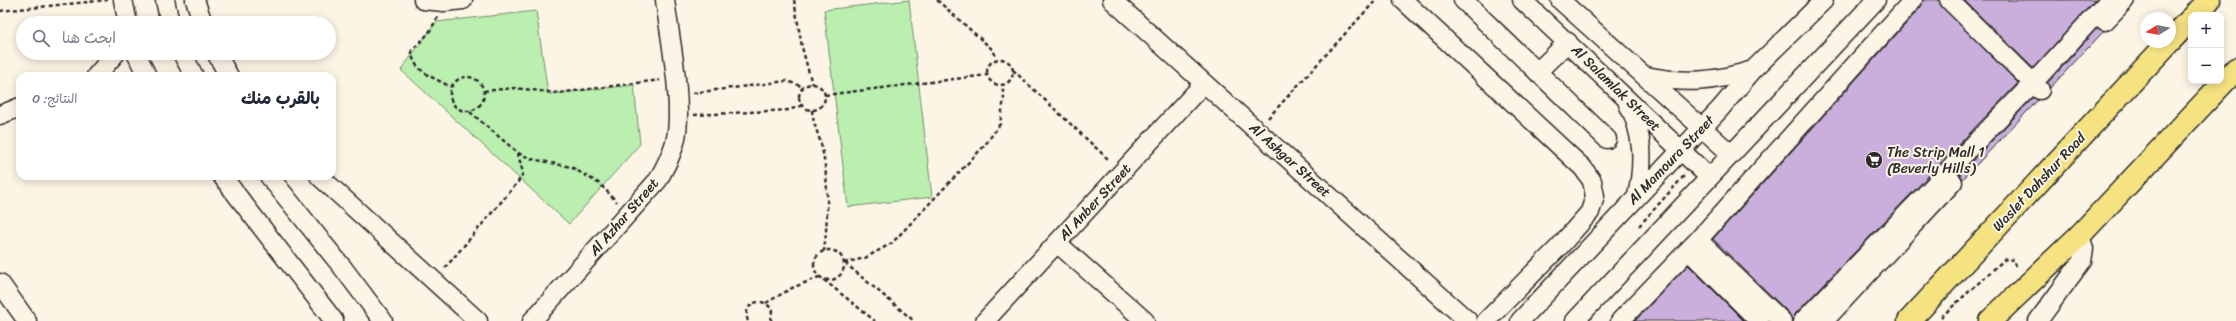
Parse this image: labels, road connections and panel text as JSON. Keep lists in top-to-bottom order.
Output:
{
  "streets": {
    "main road": ["Waslet Dahshur Road"],
    "street": [
      "Al Salamlak Street",
      "Al Ashgar Street",
      "Al Mamoura Street",
      "Al Anber Street",
      "Al Azhar Street"
    ]
  },
  "crossings": [
    ["Al Salamlak Street", "Al Mamoura Street"],
    ["Al Ashgar Street", "Al Anber Street"]
  ],
  "places": {
    "supermarket": ["The Strip Mall 1 (Beverly Hills)"]
  },
  "north": "left",
  "page": {
    "map_buttons": ["+", "−"],
    "search": "ابحث هنا",
    "heading": ["بالقرب منك", "النتائج: 0"]
  }
}
